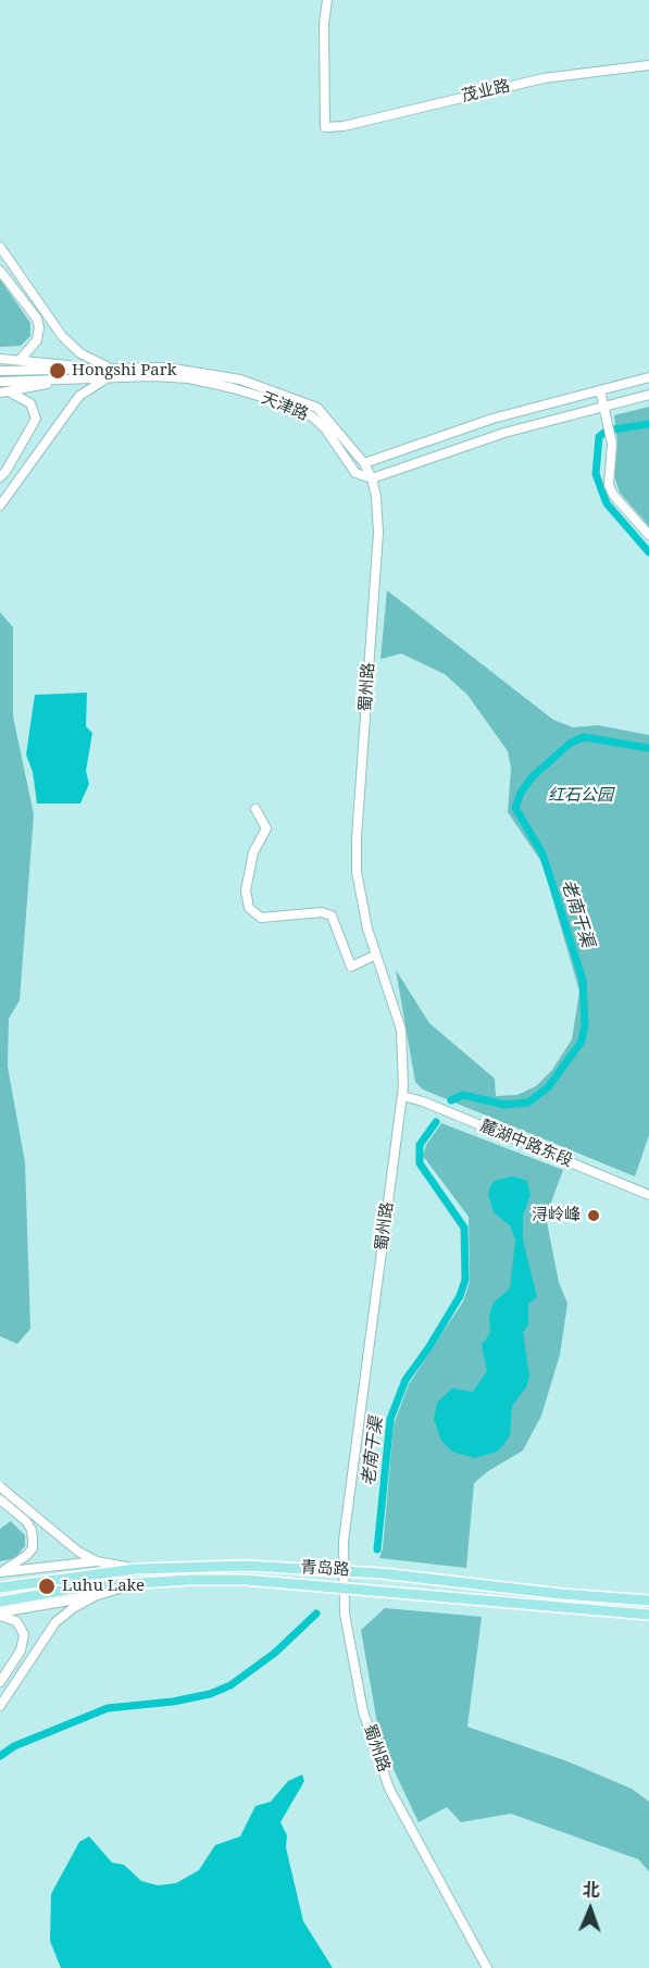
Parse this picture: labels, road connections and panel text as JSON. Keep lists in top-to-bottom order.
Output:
{
  "streets": {
    "main road": ["青岛路"],
    "street": [
      "茂业路",
      "天津路",
      "蜀州路",
      "麓湖中路东段"
    ]
  },
  "crossings": [
    ["天津路", "蜀州路"],
    ["蜀州路", "麓湖中路东段"],
    ["蜀州路", "青岛路"]
  ],
  "water": ["老南干渠"],
  "parks": ["红石公园"],
  "places": ["Hongshi Park", "浔岭峰", "Luhu Lake"],
  "north": "top"
}
